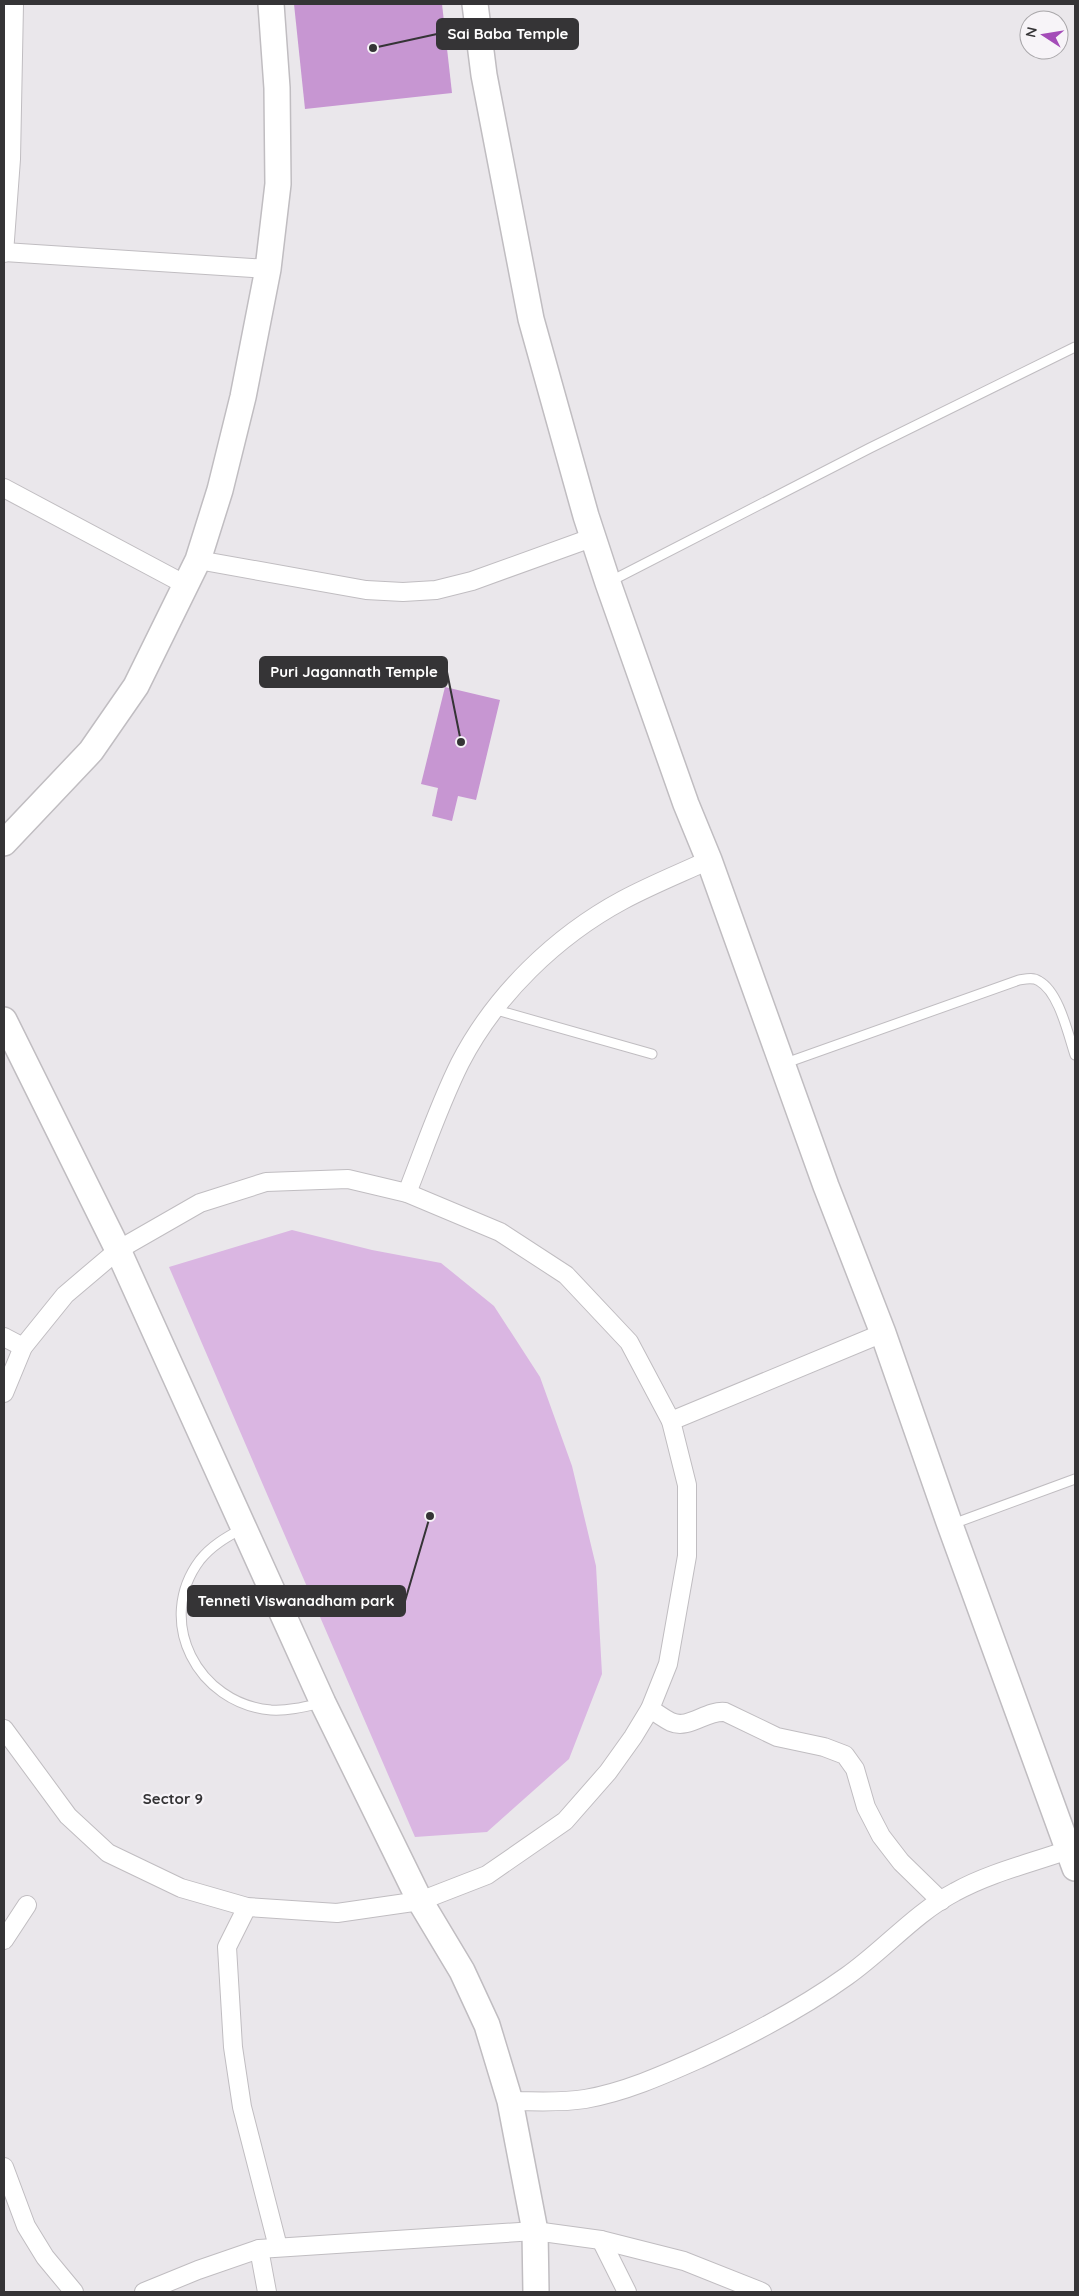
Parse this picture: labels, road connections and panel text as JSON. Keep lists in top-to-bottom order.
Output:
{
  "districts": ["Sector 9"],
  "places": ["Sai Baba Temple", "Puri Jagannath Temple", "Tenneti Viswanadham park"],
  "north": "left"
}
